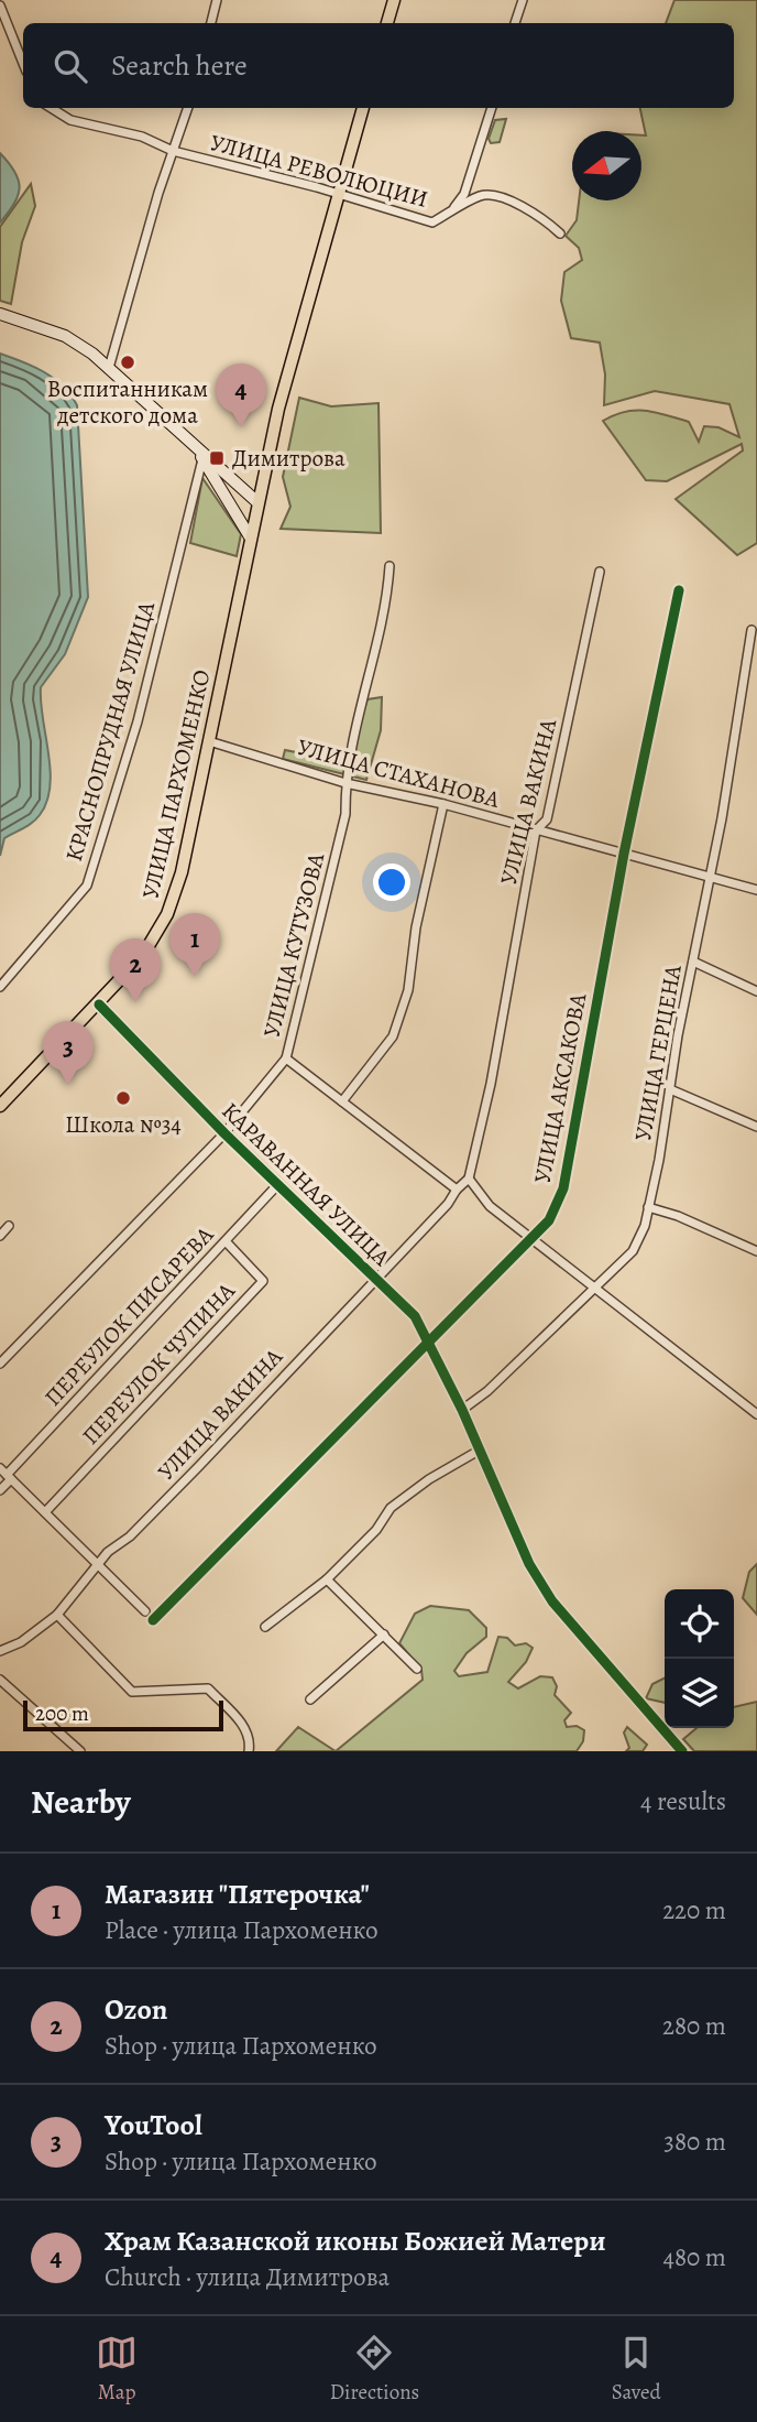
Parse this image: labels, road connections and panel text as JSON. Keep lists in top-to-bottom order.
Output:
{
  "streets": {
    "main road": ["УЛИЦА ПАРХОМЕНКО"],
    "street": [
      "УЛИЦА РЕВОЛЮЦИИ",
      "КРАСНОПРУДНАЯ УЛИЦА",
      "УЛИЦА СТАХАНОВА",
      "УЛИЦА ВАКИНА",
      "УЛИЦА КУТУЗОВА",
      "УЛИЦА ГЕРЦЕНА",
      "УЛИЦА АКСАКОВА",
      "КАРАВАННАЯ УЛИЦА",
      "ПЕРЕУЛОК ПИСАРЕВА",
      "ПЕРЕУЛОК ЧУПИНА"
    ]
  },
  "crossings": [
    ["УЛИЦА РЕВОЛЮЦИИ", "УЛИЦА ПАРХОМЕНКО"],
    ["УЛИЦА СТАХАНОВА", "УЛИЦА ПАРХОМЕНКО"],
    ["УЛИЦА СТАХАНОВА", "УЛИЦА ВАКИНА"],
    ["УЛИЦА СТАХАНОВА", "УЛИЦА КУТУЗОВА"],
    ["УЛИЦА СТАХАНОВА", "УЛИЦА ГЕРЦЕНА"],
    ["УЛИЦА СТАХАНОВА", "УЛИЦА АКСАКОВА"],
    ["УЛИЦА ПАРХОМЕНКО", "КАРАВАННАЯ УЛИЦА"],
    ["УЛИЦА ВАКИНА", "КАРАВАННАЯ УЛИЦА"],
    ["УЛИЦА КУТУЗОВА", "КАРАВАННАЯ УЛИЦА"],
    ["УЛИЦА ГЕРЦЕНА", "КАРАВАННАЯ УЛИЦА"],
    ["УЛИЦА АКСАКОВА", "КАРАВАННАЯ УЛИЦА"],
    ["КАРАВАННАЯ УЛИЦА", "ПЕРЕУЛОК ПИСАРЕВА"],
    ["ПЕРЕУЛОК ПИСАРЕВА", "ПЕРЕУЛОК ЧУПИНА"]
  ],
  "places": {
    "other": ["Воспитанникам детского дома", "Школа №34"],
    "transit": ["Димитрова"]
  },
  "scale_bar": "200 m",
  "north": "left",
  "page": {
    "search": "Search here",
    "pins": [
      "4",
      "1",
      "2",
      "3"
    ],
    "scale": "200 m",
    "heading": ["Nearby", "4 results"],
    "list": [
      {
        "mark": "1",
        "name": "Магазин \"Пятерочка\"",
        "note": "Place · улица Пархоменко",
        "value": "220 m"
      },
      {
        "mark": "2",
        "name": "Ozon",
        "note": "Shop · улица Пархоменко",
        "value": "280 m"
      },
      {
        "mark": "3",
        "name": "YouTool",
        "note": "Shop · улица Пархоменко",
        "value": "380 m"
      },
      {
        "mark": "4",
        "name": "Храм Казанской иконы Божией Матери",
        "note": "Church · улица Димитрова",
        "value": "480 m"
      }
    ],
    "nav": ["Map", "Directions", "Saved"]
  }
}
